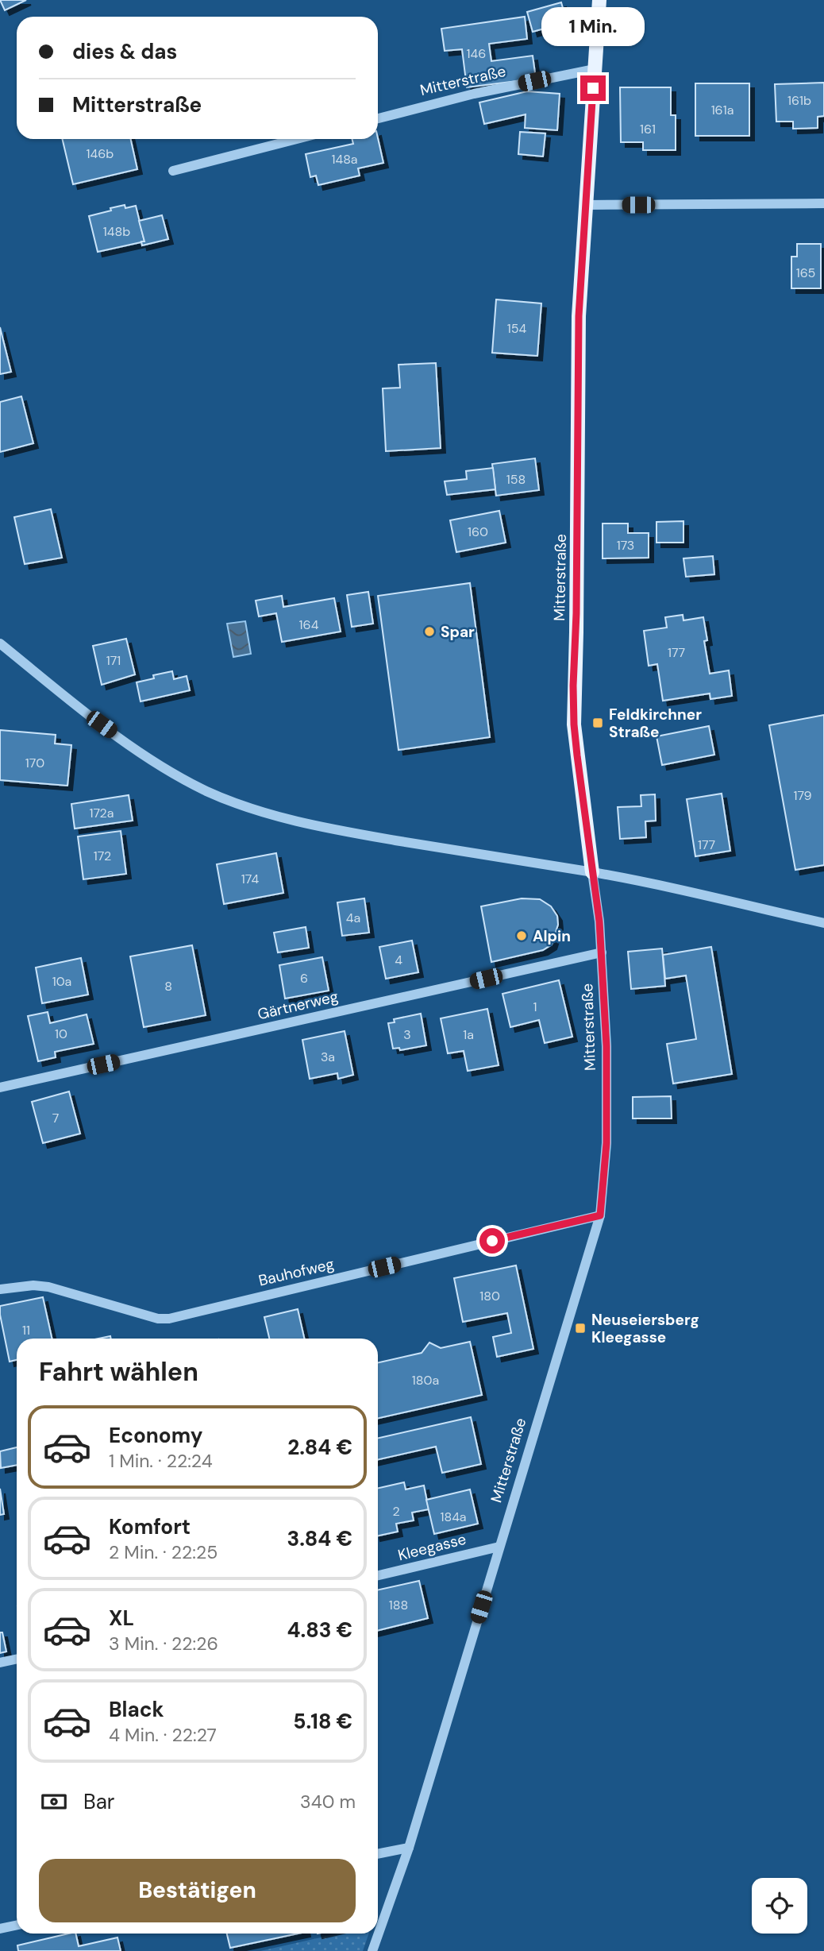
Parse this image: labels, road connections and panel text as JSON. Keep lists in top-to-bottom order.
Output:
{
  "streets": {
    "main road": ["Mitterstraße"],
    "street": ["Gärtnerweg", "Bauhofweg", "Kleegasse"]
  },
  "crossings": [
    ["Mitterstraße", "Gärtnerweg"],
    ["Mitterstraße", "Bauhofweg"],
    ["Mitterstraße", "Kleegasse"]
  ],
  "places": {
    "other": ["Spar", "Alpin"],
    "transit": ["Feldkirchner Straße", "Neuseiersberg Kleegasse"]
  },
  "house_numbers": [
    "146",
    "161b",
    "161a",
    "161",
    "146b",
    "148a",
    "148b",
    "165",
    "154",
    "158",
    "160",
    "173",
    "164",
    "177",
    "171",
    "170",
    "179",
    "172a",
    "177",
    "172",
    "174",
    "4a",
    "4",
    "6",
    "10a",
    "8",
    "1",
    "10",
    "3",
    "1a",
    "3a",
    "7",
    "180",
    "11",
    "180a",
    "2",
    "184a",
    "188"
  ],
  "page": {
    "bubble": "1 Min.",
    "banner": ["dies & das", "Mitterstraße"],
    "heading": "Fahrt wählen",
    "list": [
      {
        "name": "Economy",
        "note": "1 Min. · 22:24",
        "value": "2.84 €"
      },
      {
        "name": "Komfort",
        "note": "2 Min. · 22:25",
        "value": "3.84 €"
      },
      {
        "name": "XL",
        "note": "3 Min. · 22:26",
        "value": "4.83 €"
      },
      {
        "name": "Black",
        "note": "4 Min. · 22:27",
        "value": "5.18 €"
      }
    ],
    "pay": ["Bar", "340 m"],
    "buttons": "Bestätigen"
  }
}
